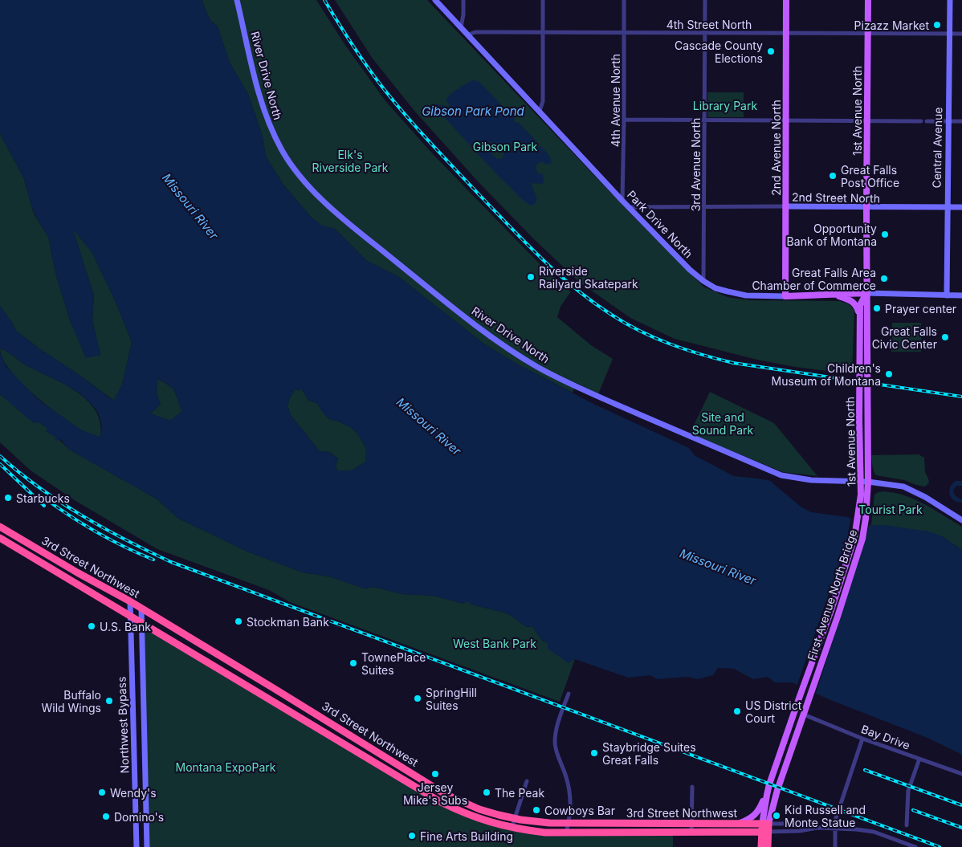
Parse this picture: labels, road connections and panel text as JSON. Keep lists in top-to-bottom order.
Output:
{
  "streets": {
    "highway": ["3rd Street Northwest"],
    "main road": [
      "River Drive North",
      "1st Avenue North",
      "2nd Avenue North",
      "Central Avenue",
      "2nd Street North",
      "Park Drive North",
      "First Avenue North Bridge",
      "Northwest Bypass"
    ],
    "street": [
      "4th Street North",
      "4th Avenue North",
      "3rd Avenue North",
      "Bay Drive"
    ]
  },
  "crossings": [
    ["4th Street North", "4th Avenue North"],
    ["4th Street North", "1st Avenue North"],
    ["4th Street North", "2nd Avenue North"],
    ["4th Street North", "Central Avenue"],
    ["4th Street North", "3rd Avenue North"],
    ["4th Street North", "Park Drive North"],
    ["River Drive North", "1st Avenue North"],
    ["4th Avenue North", "Park Drive North"],
    ["1st Avenue North", "2nd Street North"],
    ["1st Avenue North", "Park Drive North"],
    ["1st Avenue North", "First Avenue North Bridge"],
    ["2nd Avenue North", "2nd Street North"],
    ["2nd Avenue North", "Park Drive North"],
    ["Central Avenue", "2nd Street North"],
    ["Central Avenue", "Park Drive North"],
    ["3rd Avenue North", "2nd Street North"],
    ["3rd Avenue North", "Park Drive North"],
    ["2nd Street North", "Park Drive North"],
    ["3rd Street Northwest", "First Avenue North Bridge"],
    ["3rd Street Northwest", "Northwest Bypass"],
    ["First Avenue North Bridge", "Bay Drive"]
  ],
  "water": ["Gibson Park Pond", "Missouri River"],
  "parks": [
    "Library Park",
    "Gibson Park",
    "Elk's Riverside Park",
    "Site and Sound Park",
    "Tourist Park",
    "West Bank Park",
    "Montana ExpoPark"
  ],
  "places": [
    "Pizazz Market",
    "Cascade County Elections",
    "Great Falls Post Office",
    "Opportunity Bank of Montana",
    "Riverside Railyard Skatepark",
    "Great Falls Area Chamber of Commerce",
    "Prayer center",
    "Great Falls Civic Center",
    "Children's Museum of Montana",
    "Starbucks",
    "Stockman Bank",
    "U.S. Bank",
    "TownePlace Suites",
    "SpringHill Suites",
    "Buffalo Wild Wings",
    "US District Court",
    "Staybridge Suites Great Falls",
    "Jersey Mike's Subs",
    "Wendy's",
    "The Peak",
    "Cowboys Bar",
    "Kid Russell and Monte Statue",
    "Domino's",
    "Fine Arts Building"
  ]
}
